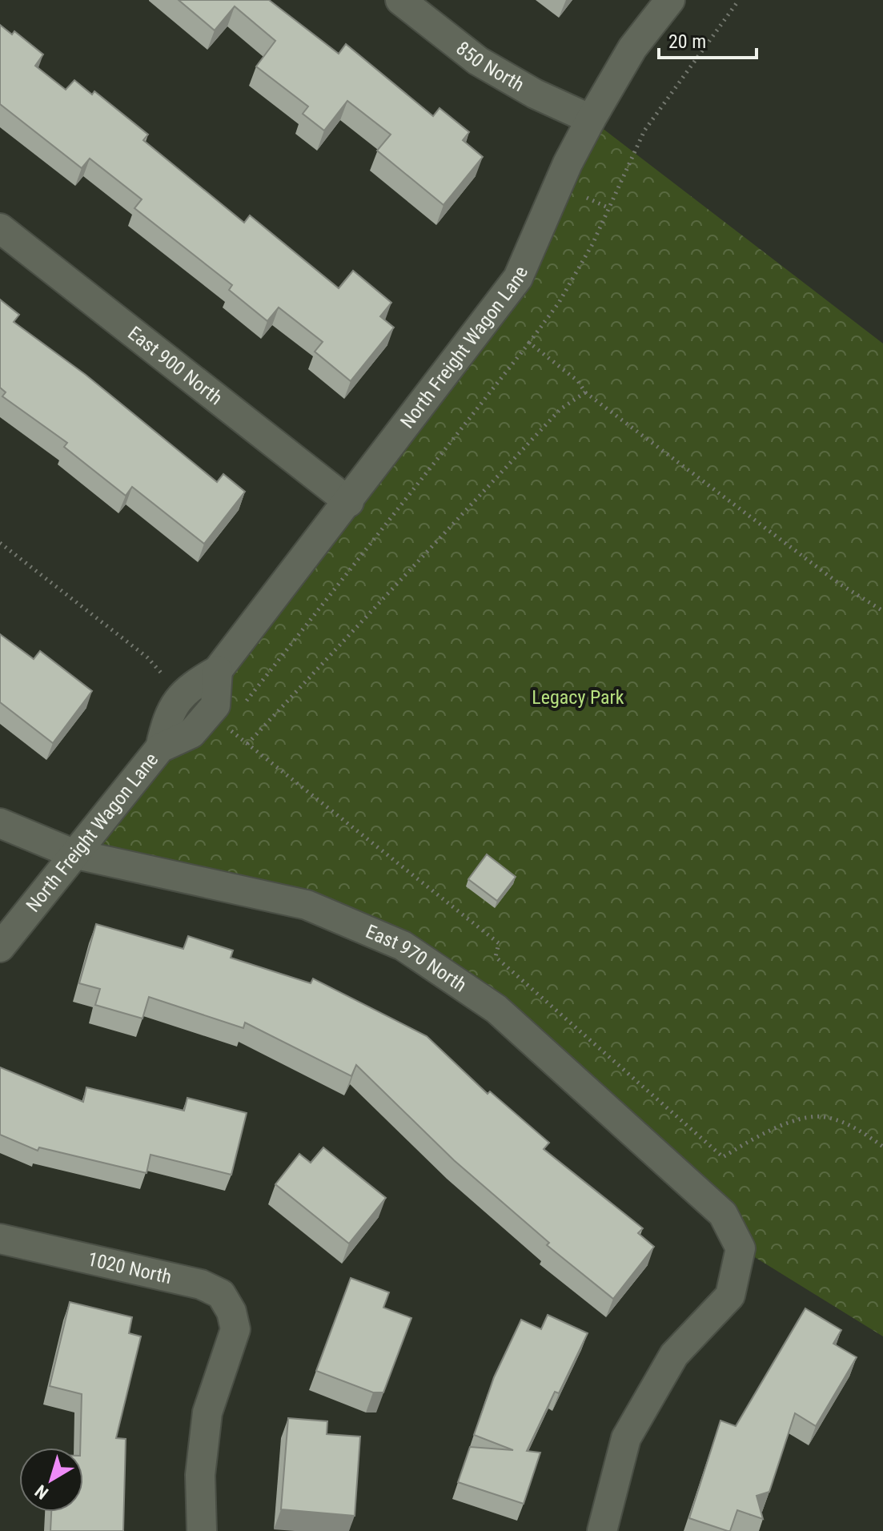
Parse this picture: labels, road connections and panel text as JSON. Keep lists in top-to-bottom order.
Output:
{
  "streets": {
    "street": [
      "850 North",
      "North Freight Wagon Lane",
      "East 900 North",
      "East 970 North",
      "1020 North"
    ]
  },
  "crossings": [
    ["850 North", "North Freight Wagon Lane"],
    ["North Freight Wagon Lane", "East 900 North"],
    ["North Freight Wagon Lane", "East 970 North"]
  ],
  "parks": ["Legacy Park"],
  "scale_bar": "20 m",
  "north": "bottom left"
}
